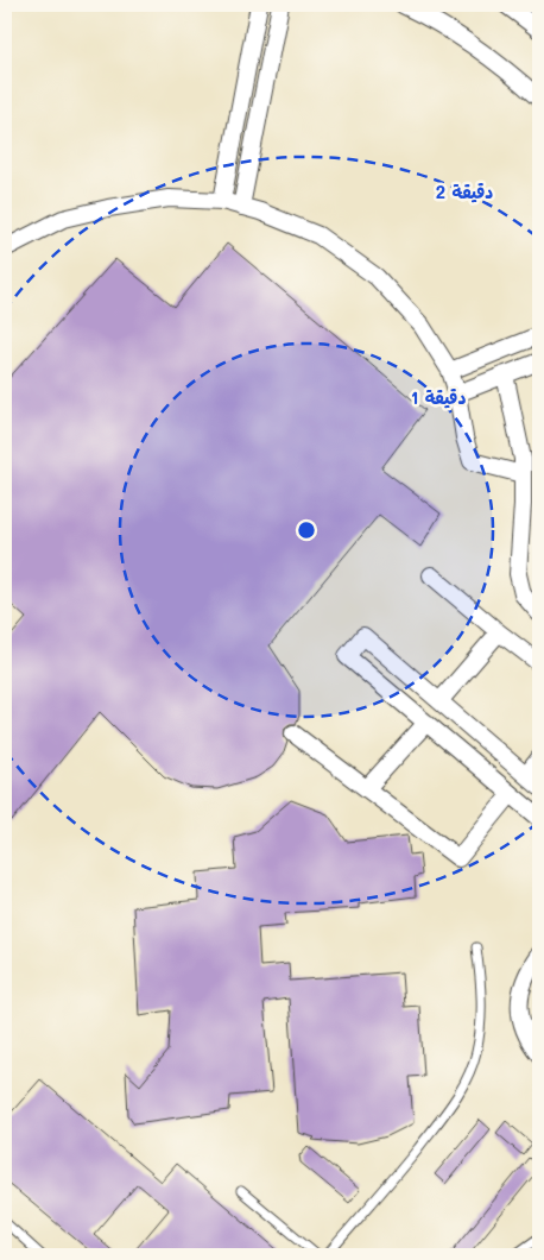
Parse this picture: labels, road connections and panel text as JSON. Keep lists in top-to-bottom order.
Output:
{
  "rings": ["2 دقيقة", "1 دقيقة"]
}
